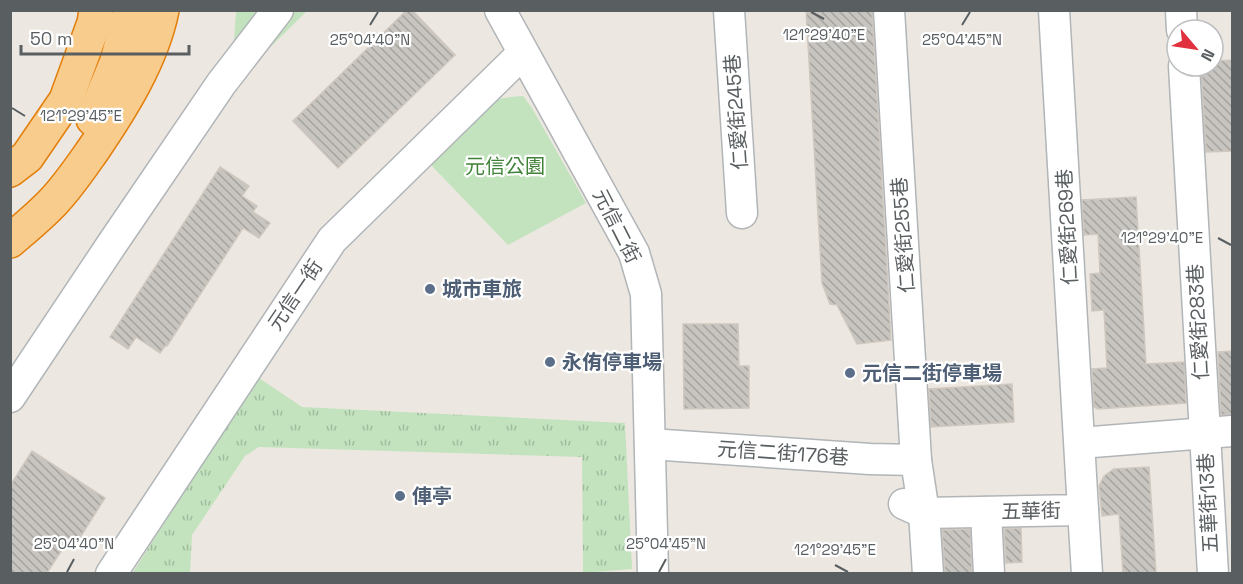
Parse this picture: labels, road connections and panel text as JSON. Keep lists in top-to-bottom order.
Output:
{
  "streets": {
    "street": [
      "仁愛街245巷",
      "元信二街",
      "仁愛街269巷",
      "仁愛街255巷",
      "元信一街",
      "仁愛街283巷",
      "元信二街176巷",
      "五華街13巷",
      "五華街"
    ]
  },
  "crossings": [
    ["元信二街", "元信一街"],
    ["元信二街", "元信二街176巷"],
    ["仁愛街269巷", "五華街"],
    ["仁愛街255巷", "元信二街176巷"],
    ["仁愛街255巷", "五華街"],
    ["仁愛街283巷", "五華街13巷"]
  ],
  "parks": ["元信公園"],
  "places": [
    "城市車旅",
    "永侑停車場",
    "元信二街停車場",
    "俥亭"
  ],
  "scale_bar": "50 m",
  "north": "bottom right",
  "coordinates": [
    "121°29'40\"E",
    "25°04'40\"N",
    "25°04'45\"N",
    "121°29'45\"E"
  ]
}
